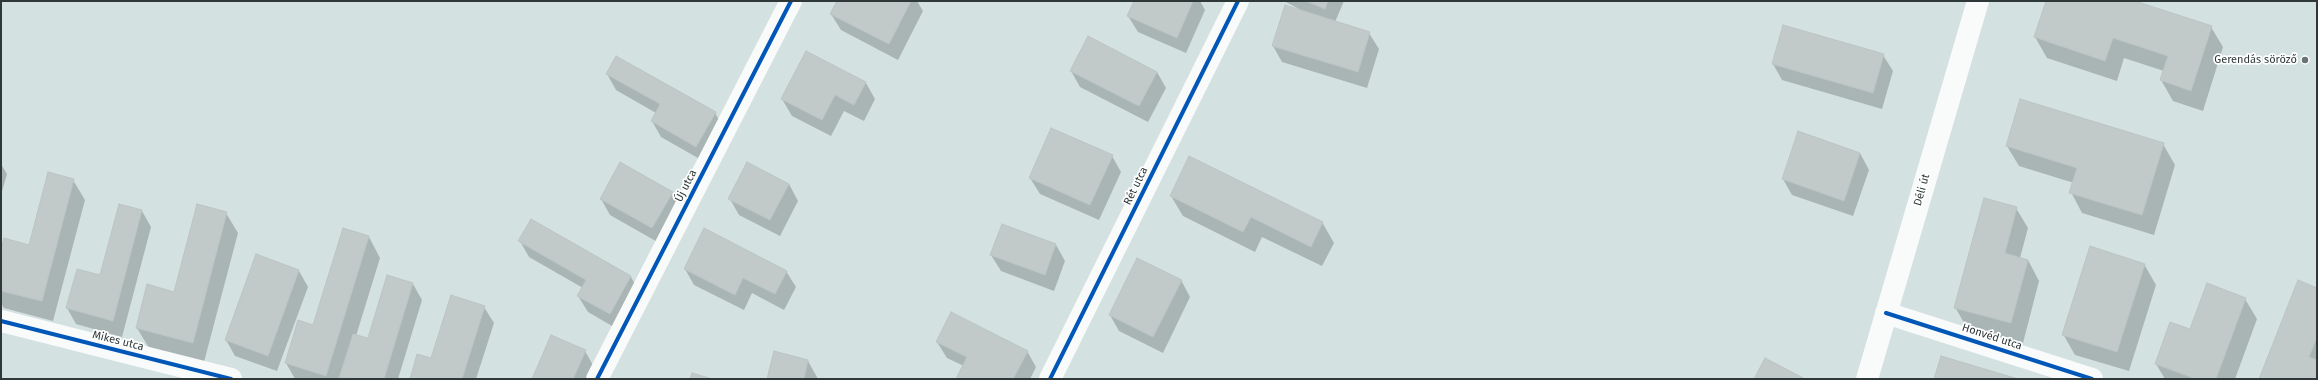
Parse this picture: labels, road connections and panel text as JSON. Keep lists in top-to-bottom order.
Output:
{
  "streets": {
    "street": [
      "Új utca",
      "Rét utca",
      "Déli út",
      "Honvéd utca",
      "Mikes utca"
    ]
  },
  "crossings": [
    ["Déli út", "Honvéd utca"]
  ],
  "places": ["Gerendás söröző"]
}
